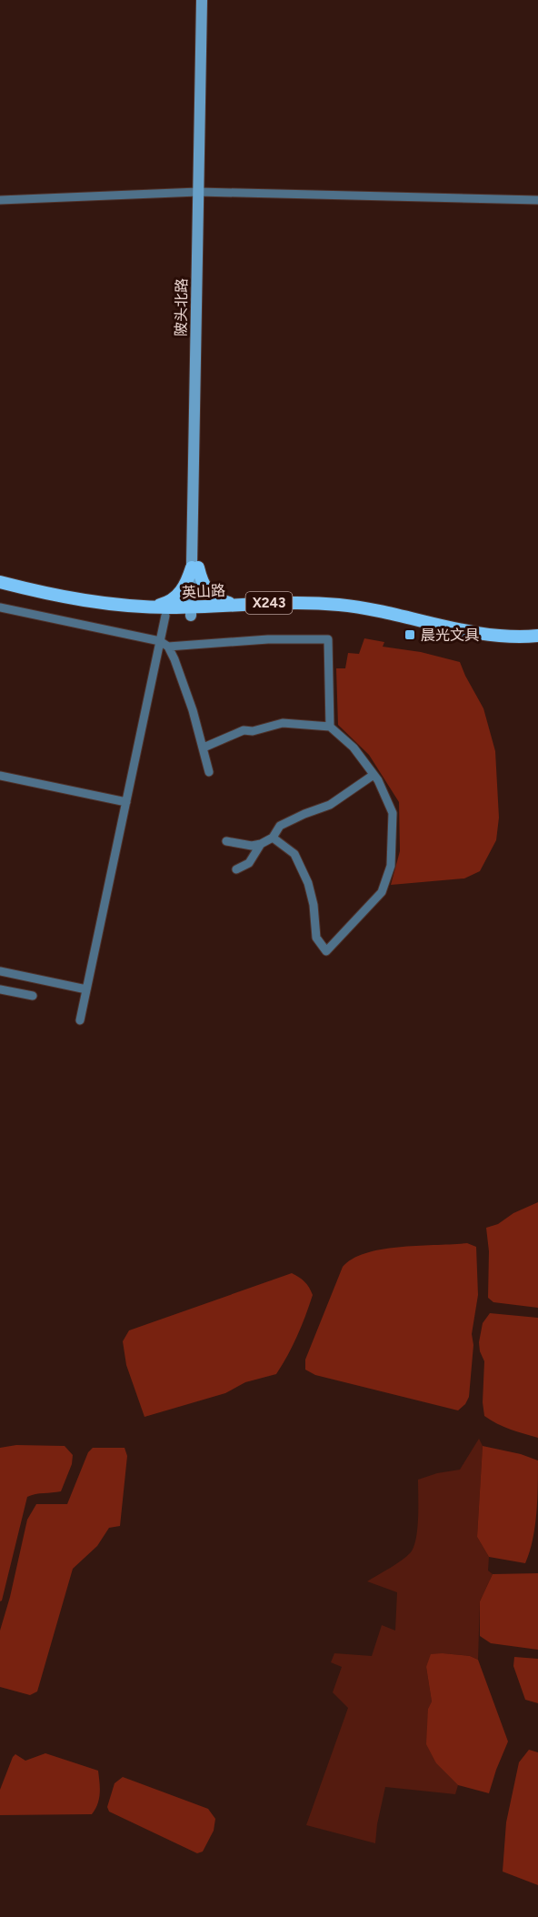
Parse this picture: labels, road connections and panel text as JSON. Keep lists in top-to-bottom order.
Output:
{
  "streets": {
    "main road": ["陂头北路", "英山路", "X243"]
  },
  "crossings": [
    ["陂头北路", "英山路"]
  ],
  "places": {
    "transit": ["晨光文具"]
  }
}
